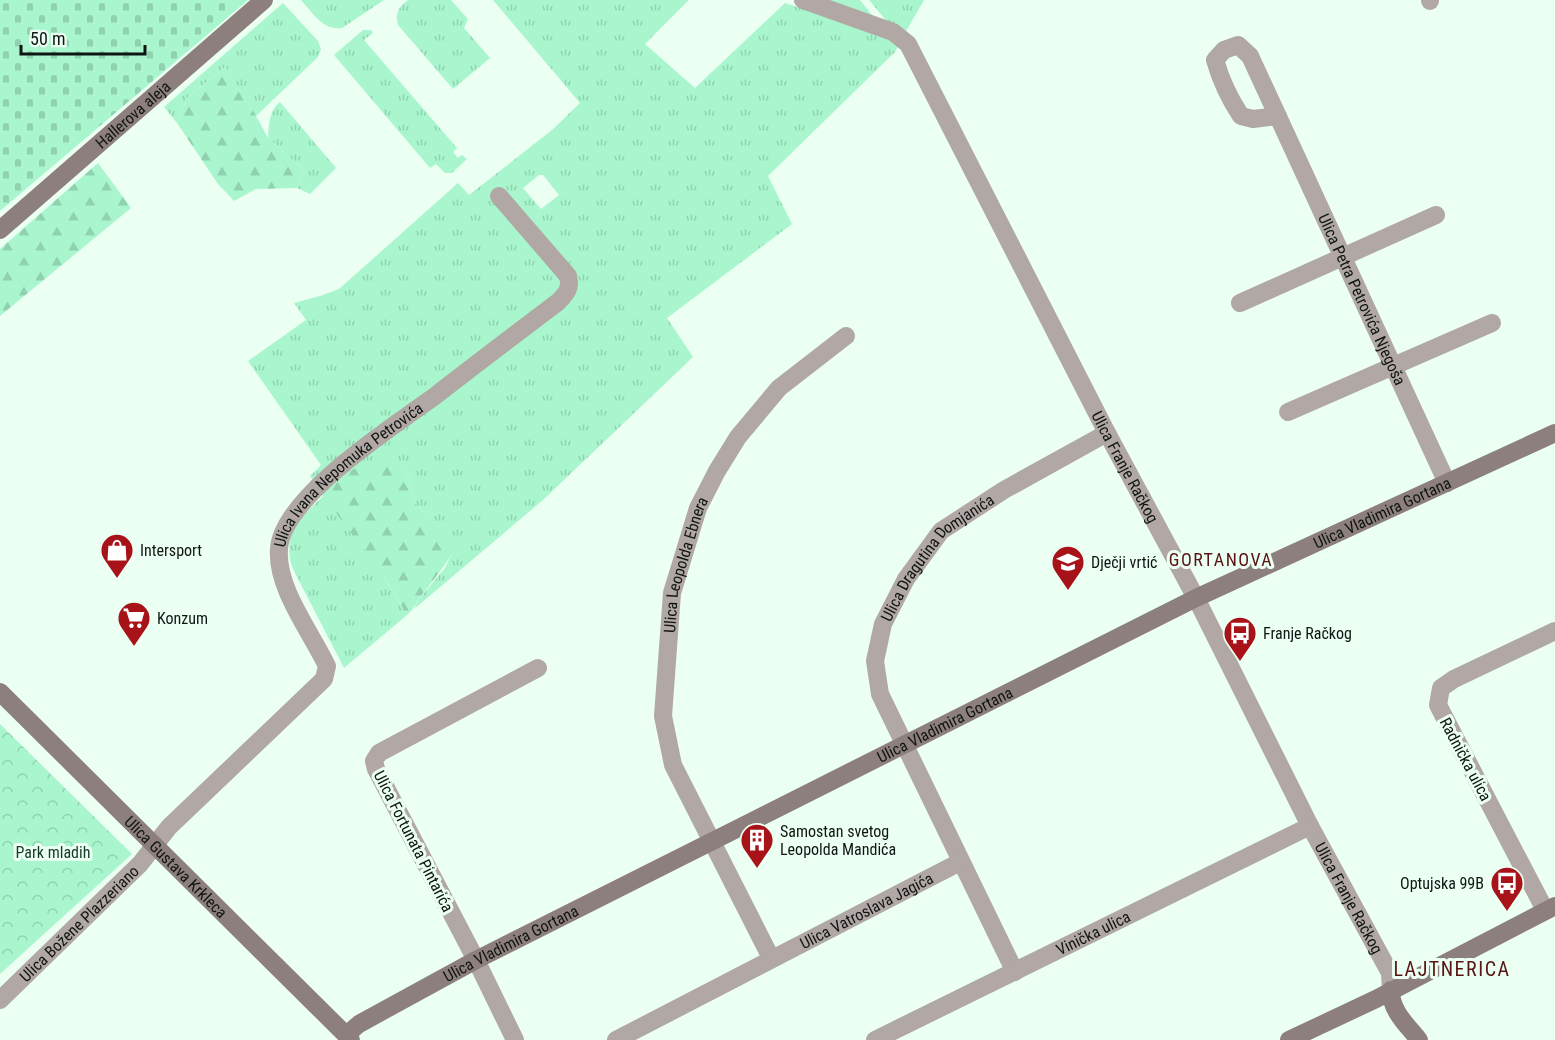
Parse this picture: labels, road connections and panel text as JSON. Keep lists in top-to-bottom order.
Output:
{
  "streets": {
    "street": [
      "Hallerova aleja",
      "Ulica Petra Petrovića Njegoša",
      "Ulica Franje Račkog",
      "Ulica Ivana Nepomuka Petrovića",
      "Ulica Vladimira Gortana",
      "Ulica Dragutina Domjanića",
      "Ulica Leopolda Ebnera",
      "Radnička ulica",
      "Ulica Fortunata Pintarića",
      "Ulica Gustava Krkleca",
      "Ulica Vatroslava Jagića",
      "Ulica Božene Plazzeriano",
      "Vinička ulica"
    ]
  },
  "crossings": [
    ["Ulica Petra Petrovića Njegoša", "Ulica Vladimira Gortana"],
    ["Ulica Franje Račkog", "Ulica Vladimira Gortana"],
    ["Ulica Franje Račkog", "Ulica Dragutina Domjanića"],
    ["Ulica Franje Račkog", "Vinička ulica"],
    ["Ulica Ivana Nepomuka Petrovića", "Ulica Gustava Krkleca"],
    ["Ulica Ivana Nepomuka Petrovića", "Ulica Božene Plazzeriano"],
    ["Ulica Vladimira Gortana", "Ulica Dragutina Domjanića"],
    ["Ulica Vladimira Gortana", "Ulica Leopolda Ebnera"],
    ["Ulica Vladimira Gortana", "Ulica Fortunata Pintarića"],
    ["Ulica Vladimira Gortana", "Ulica Gustava Krkleca"],
    ["Ulica Gustava Krkleca", "Ulica Božene Plazzeriano"]
  ],
  "districts": ["GORTANOVA", "LAJTNERICA"],
  "parks": ["Park mladih"],
  "places": {
    "shop": ["Intersport"],
    "school or university": ["Dječji vrtić"],
    "supermarket": ["Konzum"],
    "bus stop": ["Franje Račkog", "Optujska 99B"],
    "building": ["Samostan svetog Leopolda Mandića"]
  },
  "scale_bar": "50 m"
}
